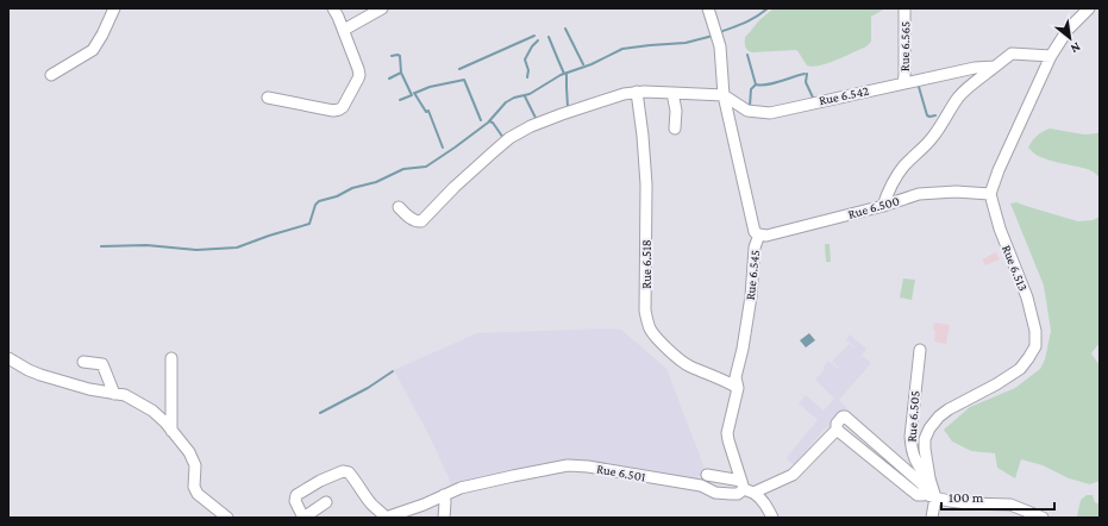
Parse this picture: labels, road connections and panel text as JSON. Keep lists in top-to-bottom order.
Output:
{
  "streets": {
    "street": [
      "Rue 6.565",
      "Rue 6.542",
      "Rue 6.500",
      "Rue 6.518",
      "Rue 6.513",
      "Rue 6.545",
      "Rue 6.505",
      "Rue 6.501"
    ]
  },
  "crossings": [
    ["Rue 6.565", "Rue 6.542"],
    ["Rue 6.542", "Rue 6.545"],
    ["Rue 6.500", "Rue 6.513"],
    ["Rue 6.500", "Rue 6.545"],
    ["Rue 6.518", "Rue 6.545"],
    ["Rue 6.513", "Rue 6.505"],
    ["Rue 6.545", "Rue 6.501"]
  ],
  "scale_bar": "100 m",
  "north": "bottom right"
}
